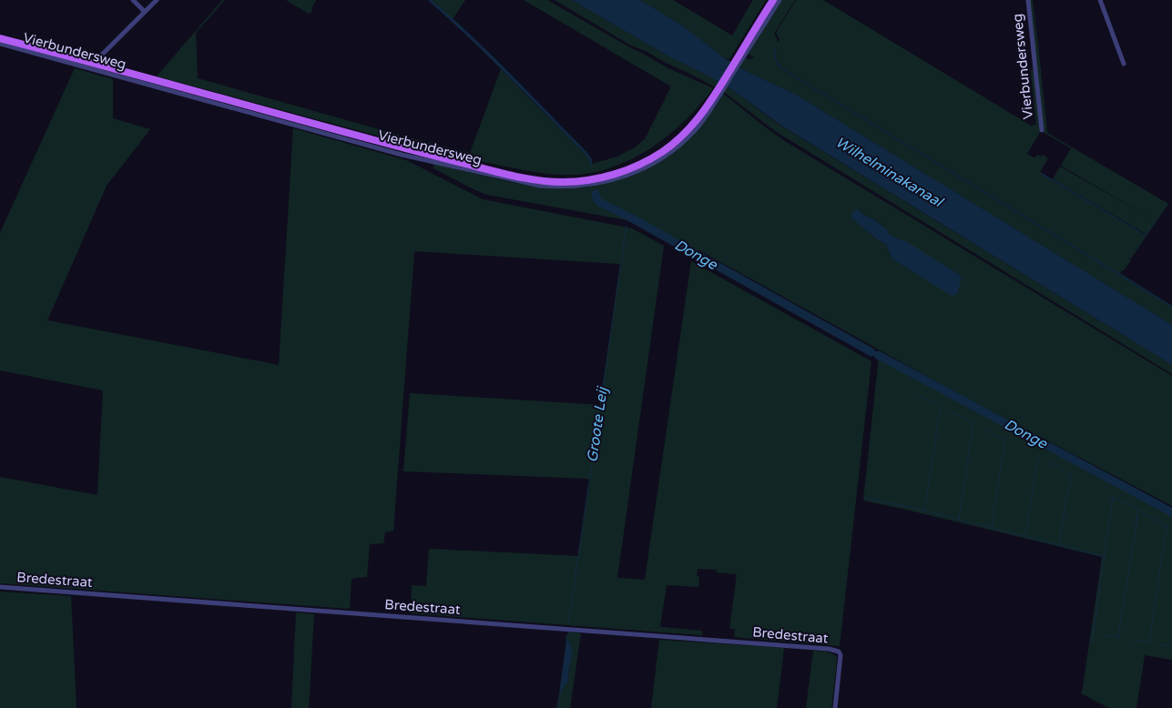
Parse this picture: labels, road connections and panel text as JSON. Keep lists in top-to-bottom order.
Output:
{
  "streets": {
    "main road": ["Vierbundersweg"],
    "street": ["Bredestraat"]
  },
  "water": ["Wilhelminakanaal", "Donge", "Groote Leij"]
}
